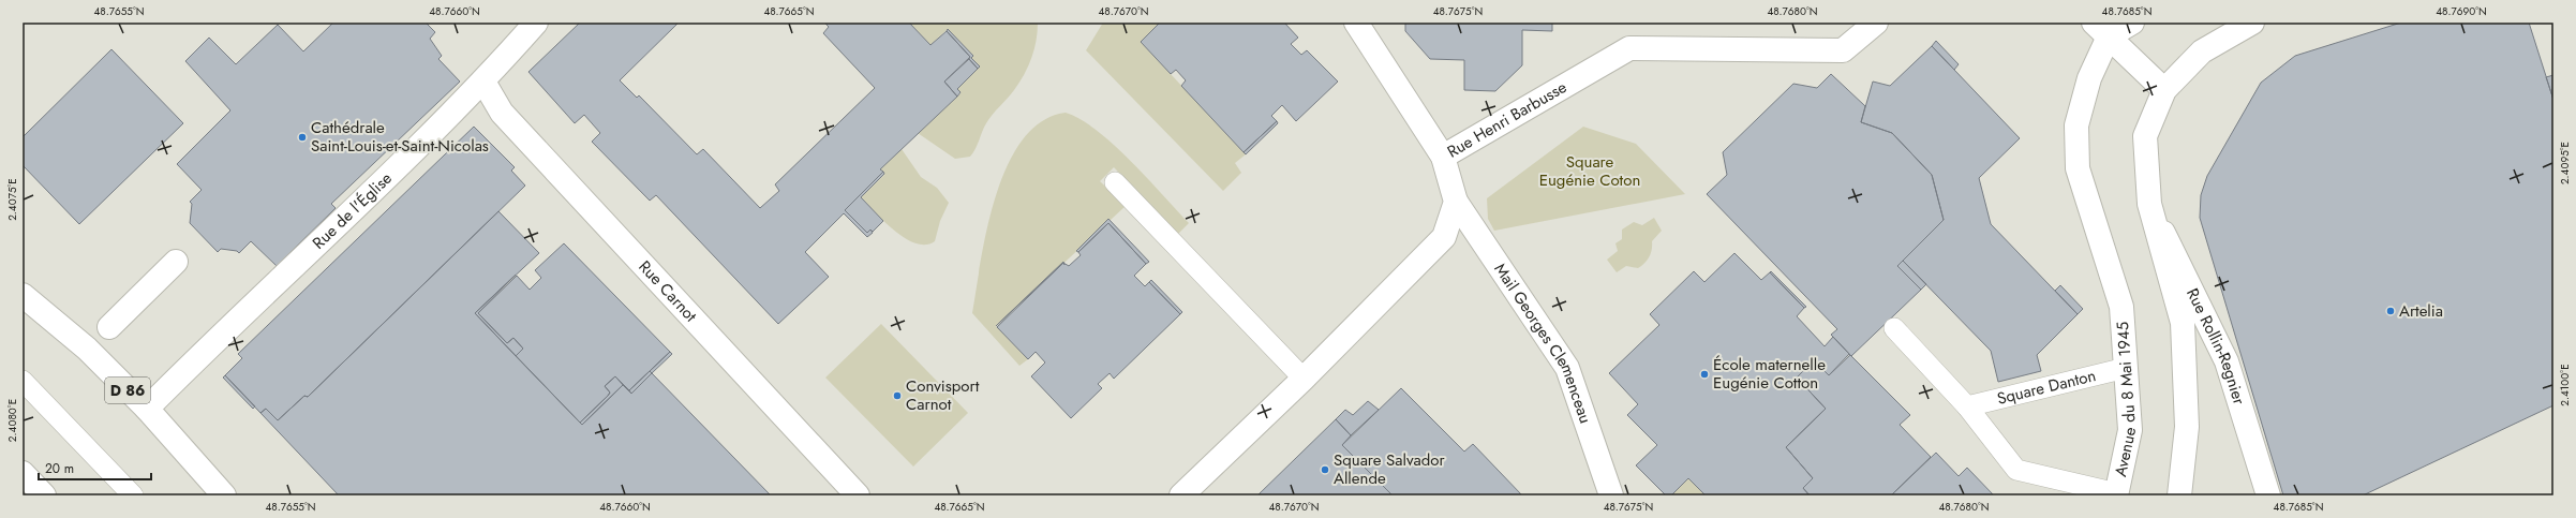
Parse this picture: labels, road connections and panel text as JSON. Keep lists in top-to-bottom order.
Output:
{
  "streets": {
    "street": [
      "Rue Henri Barbusse",
      "Rue de l'Église",
      "Rue Carnot",
      "Mail Georges Clemenceau",
      "Rue Rollin-Regnier",
      "D 86",
      "Avenue du 8 Mai 1945"
    ],
    "lane": ["Square Danton"]
  },
  "crossings": [
    ["Rue Henri Barbusse", "Mail Georges Clemenceau"],
    ["Rue de l'Église", "Rue Carnot"],
    ["Rue de l'Église", "D 86"],
    ["Square Danton", "Avenue du 8 Mai 1945"]
  ],
  "parks": ["Square Eugénie Coton"],
  "places": [
    "Cathédrale Saint-Louis-et-Saint-Nicolas",
    "Artelia",
    "École maternelle Eugénie Cotton",
    "Convisport Carnot",
    "Square Salvador Allende"
  ],
  "scale_bar": "20 m",
  "coordinates": [
    "48.7655°N",
    "48.7660°N",
    "48.7665°N",
    "48.7670°N",
    "48.7675°N",
    "48.7680°N",
    "48.7685°N",
    "48.7690°N",
    "2.4095°E",
    "2.4075°E",
    "2.4100°E",
    "2.4080°E"
  ]
}
